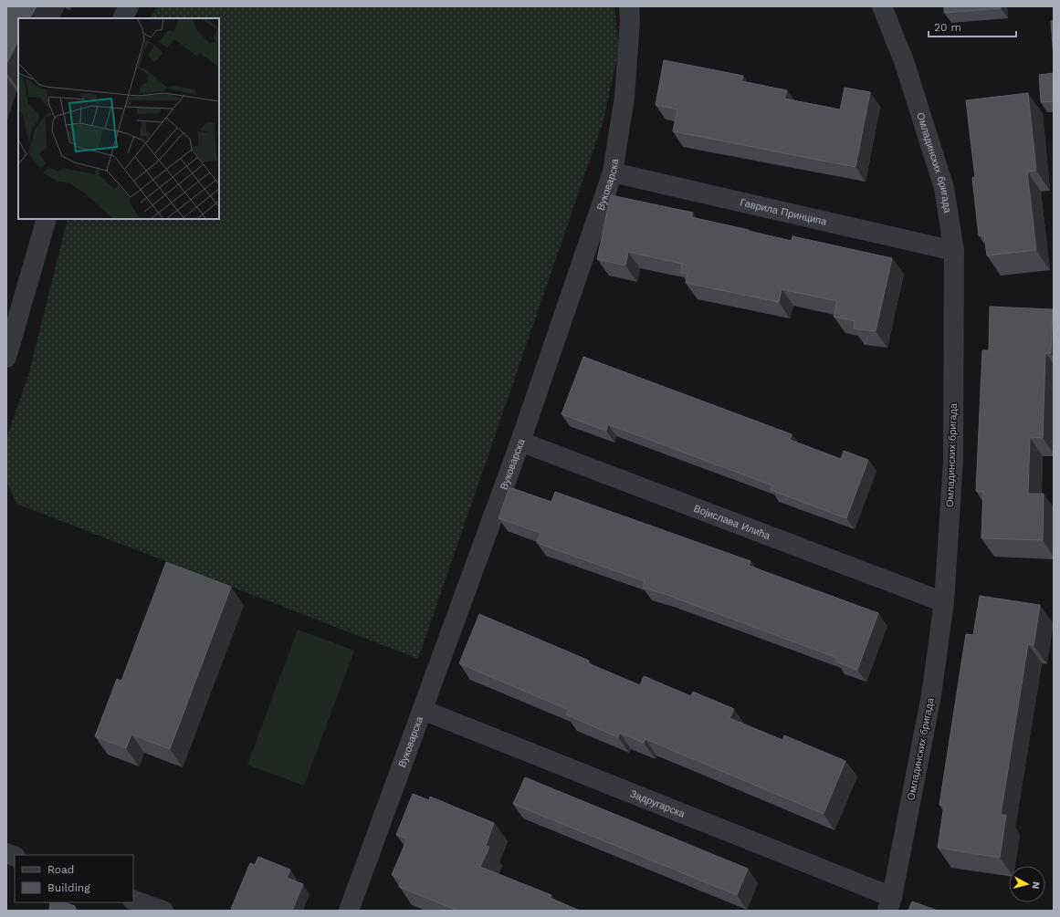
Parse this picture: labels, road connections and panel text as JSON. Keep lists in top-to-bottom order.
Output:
{
  "streets": {
    "street": [
      "Омладинских бригада",
      "Вуковарска",
      "Гаврила Принципа",
      "Војислава Илића",
      "Задругарска"
    ]
  },
  "crossings": [
    ["Омладинских бригада", "Гаврила Принципа"],
    ["Омладинских бригада", "Војислава Илића"],
    ["Омладинских бригада", "Задругарска"],
    ["Вуковарска", "Гаврила Принципа"],
    ["Вуковарска", "Војислава Илића"],
    ["Вуковарска", "Задругарска"]
  ],
  "legend": ["Road", "Building"],
  "scale_bar": "20 m",
  "north": "right"
}
